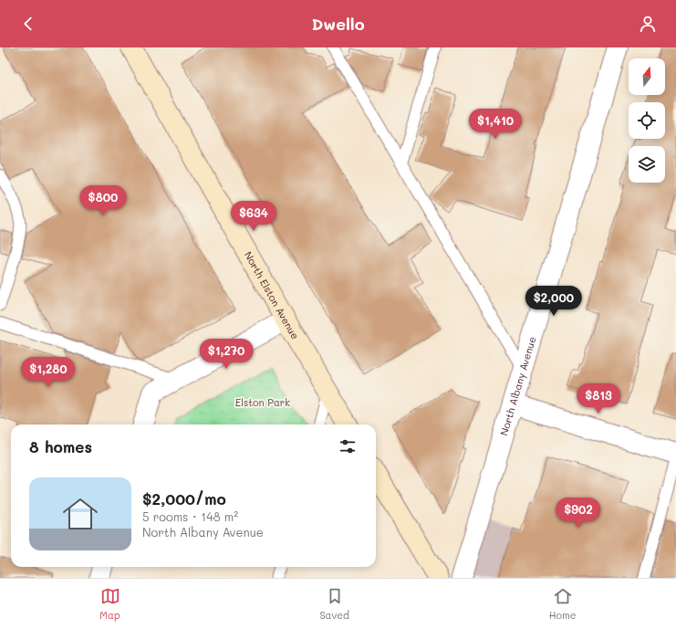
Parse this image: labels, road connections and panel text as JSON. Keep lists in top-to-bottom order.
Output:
{
  "streets": {
    "main road": ["North Elston Avenue"],
    "street": ["North Albany Avenue"]
  },
  "parks": ["Elston Park"],
  "north": "top",
  "page": {
    "header": "Dwello",
    "price": [
      "$1,410",
      "$800",
      "$634",
      "$2,000",
      "$1,270",
      "$1,280",
      "$813",
      "$902"
    ],
    "heading": "8 homes",
    "list": [
      {
        "name": "$2,000/mo",
        "note": "5 rooms · 148 m² · North Albany Avenue"
      }
    ],
    "tabs": ["Map", "Saved", "Home"]
  }
}
